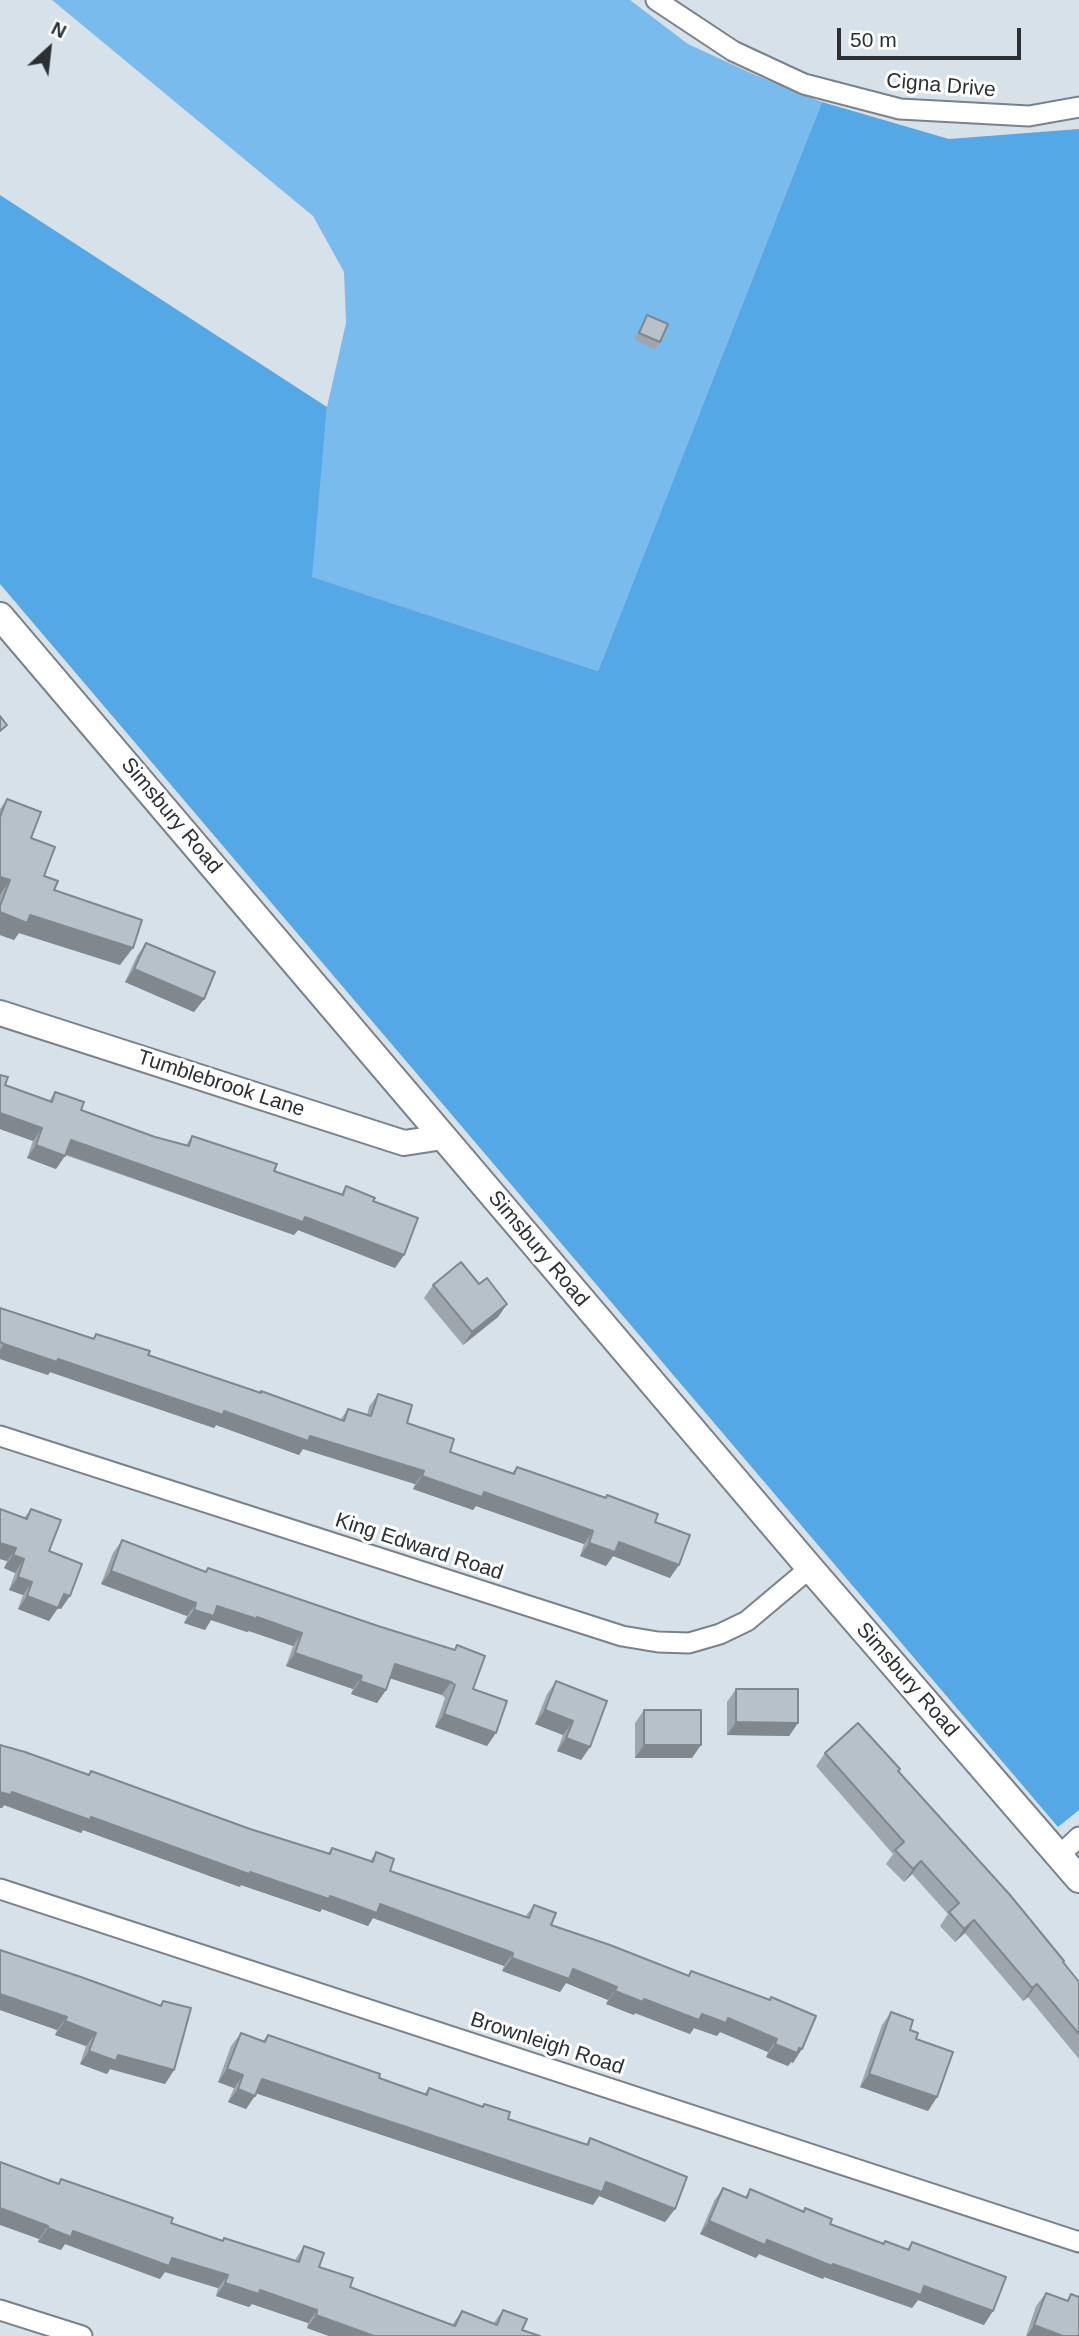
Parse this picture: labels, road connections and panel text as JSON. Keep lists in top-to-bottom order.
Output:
{
  "streets": {
    "main road": ["Simsbury Road"],
    "street": [
      "Cigna Drive",
      "Tumblebrook Lane",
      "King Edward Road",
      "Brownleigh Road"
    ]
  },
  "crossings": [
    ["Simsbury Road", "Tumblebrook Lane"],
    ["Simsbury Road", "King Edward Road"]
  ],
  "scale_bar": "50 m",
  "north": "top right"
}
